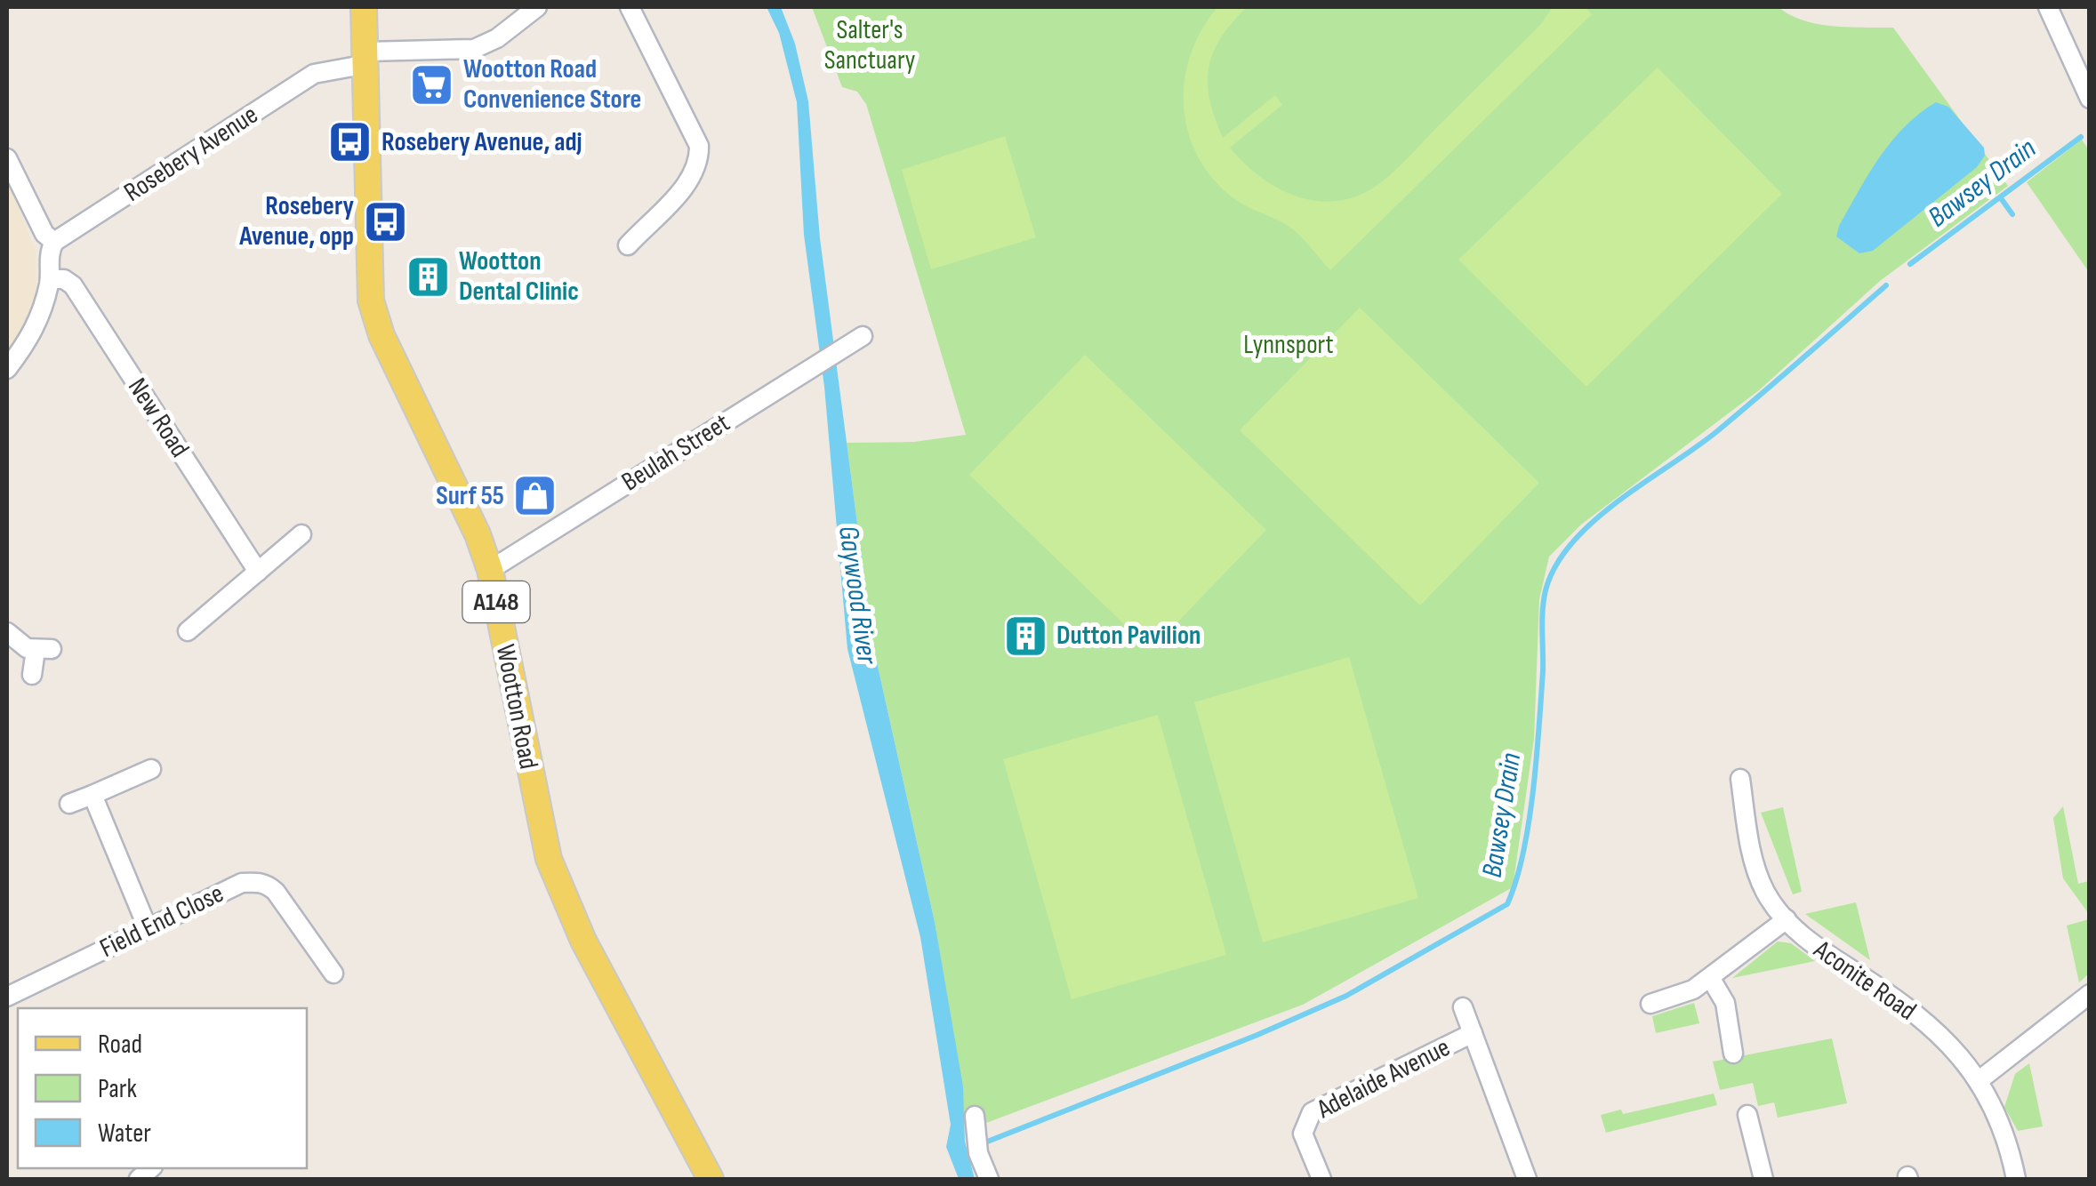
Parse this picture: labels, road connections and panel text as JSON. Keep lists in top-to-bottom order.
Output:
{
  "streets": {
    "main road": ["A148", "Wootton Road"],
    "street": [
      "Rosebery Avenue",
      "New Road",
      "Beulah Street",
      "Field End Close",
      "Aconite Road",
      "Adelaide Avenue"
    ]
  },
  "crossings": [
    ["Rosebery Avenue", "Wootton Road"],
    ["Beulah Street", "Wootton Road"]
  ],
  "water": ["Bawsey Drain", "Gaywood River"],
  "parks": ["Salter's Sanctuary", "Lynnsport"],
  "places": {
    "supermarket": ["Wootton Road Convenience Store"],
    "bus stop": ["Rosebery Avenue, adj", "Rosebery Avenue, opp"],
    "building": ["Wootton Dental Clinic", "Dutton Pavilion"],
    "shop": ["Surf 55"]
  },
  "legend": ["Road", "Park", "Water"]
}
